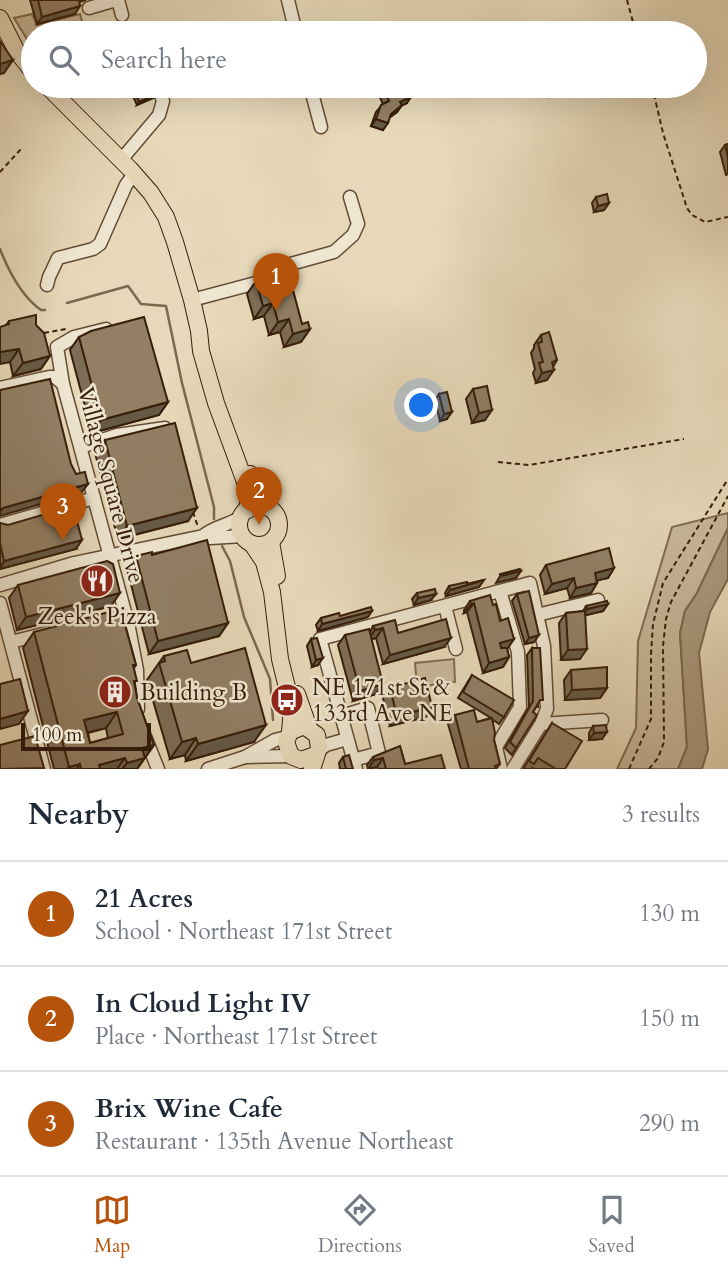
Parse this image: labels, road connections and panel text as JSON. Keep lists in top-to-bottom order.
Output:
{
  "streets": {
    "street": ["Village Square Drive"]
  },
  "places": {
    "restaurant": ["Zeek's Pizza"],
    "building": ["Building B"],
    "bus stop": ["NE 171st St & 133rd Ave NE"]
  },
  "scale_bar": "100 m",
  "page": {
    "search": "Search here",
    "pins": ["1", "2", "3"],
    "scale": "100 m",
    "heading": ["Nearby", "3 results"],
    "list": [
      {
        "mark": "1",
        "name": "21 Acres",
        "note": "School · Northeast 171st Street",
        "value": "130 m"
      },
      {
        "mark": "2",
        "name": "In Cloud Light IV",
        "note": "Place · Northeast 171st Street",
        "value": "150 m"
      },
      {
        "mark": "3",
        "name": "Brix Wine Cafe",
        "note": "Restaurant · 135th Avenue Northeast",
        "value": "290 m"
      }
    ],
    "nav": ["Map", "Directions", "Saved"]
  }
}
